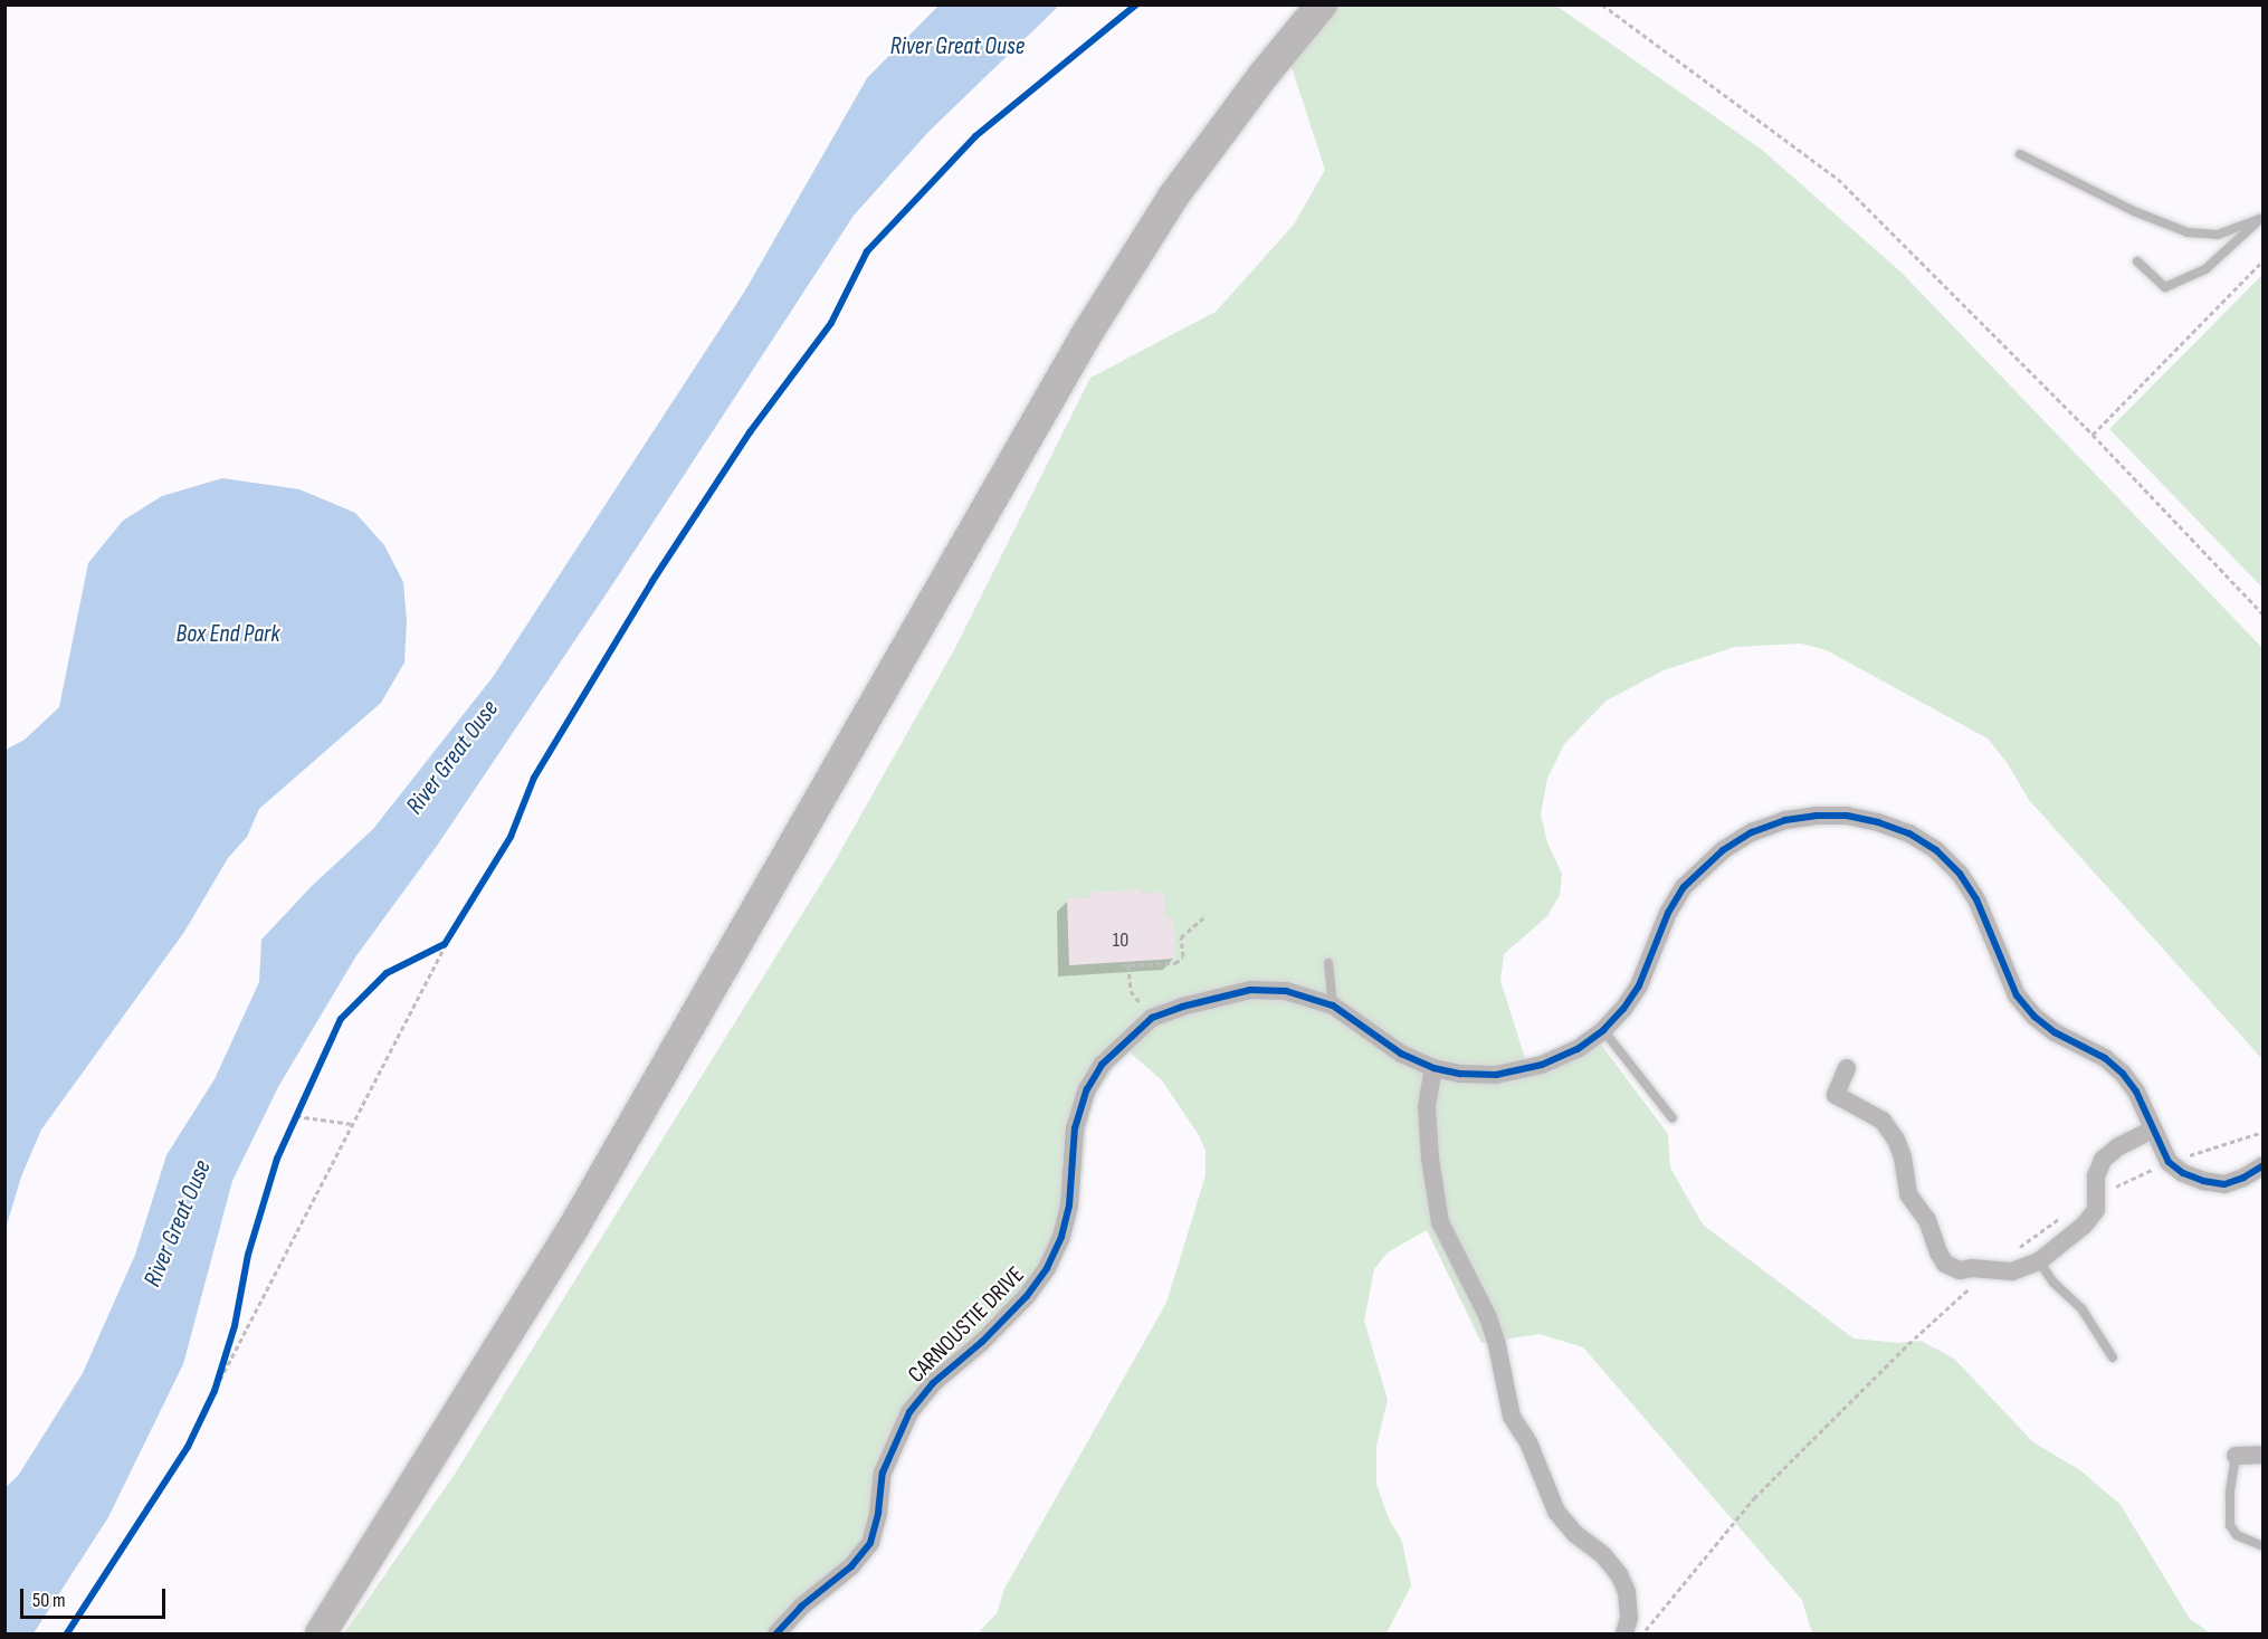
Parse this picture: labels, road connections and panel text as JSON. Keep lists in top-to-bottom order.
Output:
{
  "streets": {
    "street": ["CARNOUSTIE DRIVE"]
  },
  "water": ["River Great Ouse", "Box End Park"],
  "house_numbers": ["10"],
  "scale_bar": "50 m"
}
